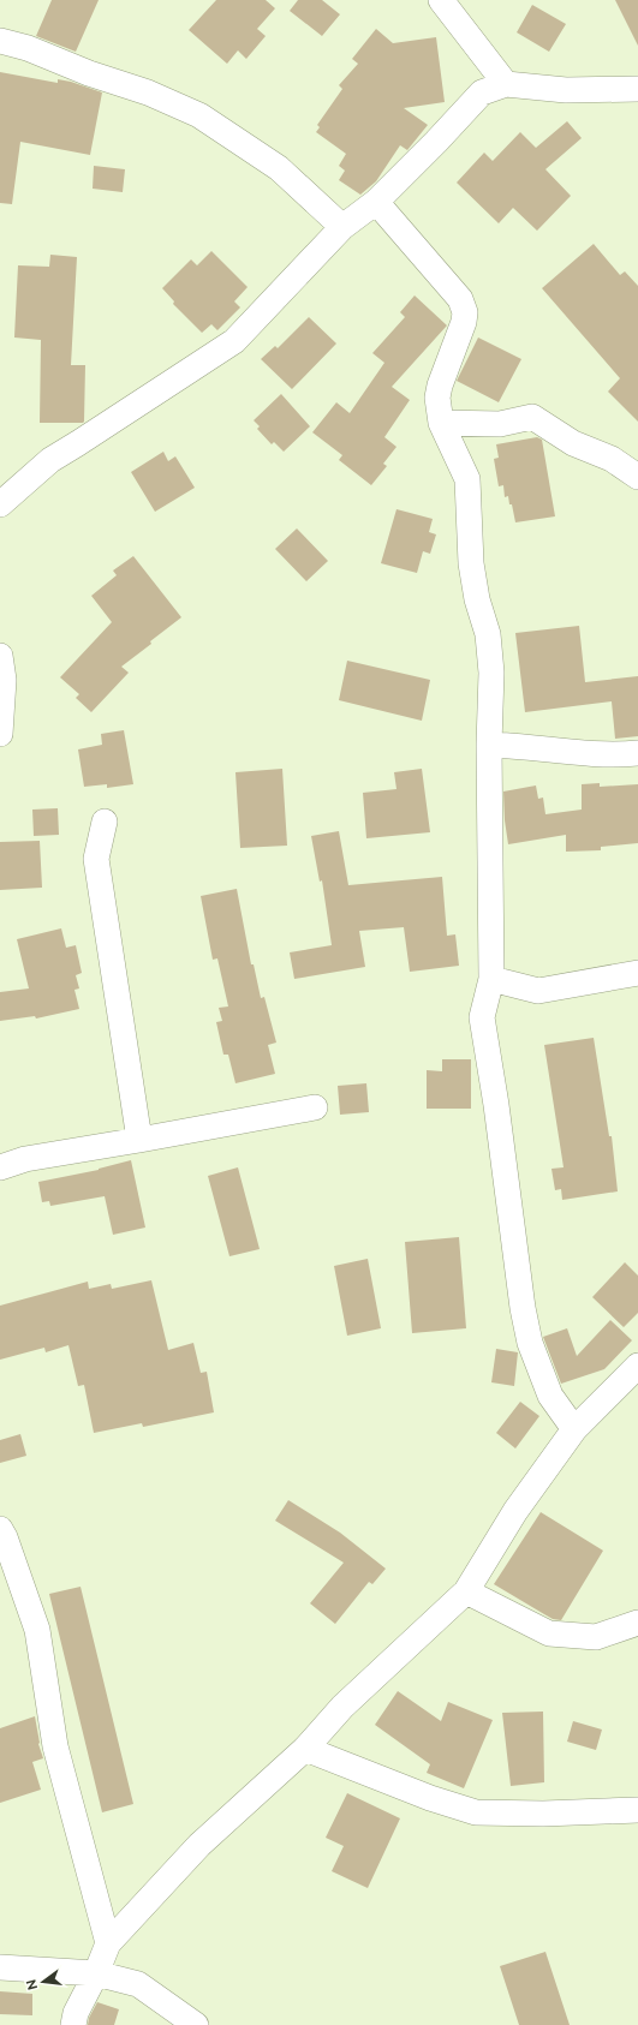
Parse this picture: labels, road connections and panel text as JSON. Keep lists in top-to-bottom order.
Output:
{
  "north": "left"
}
